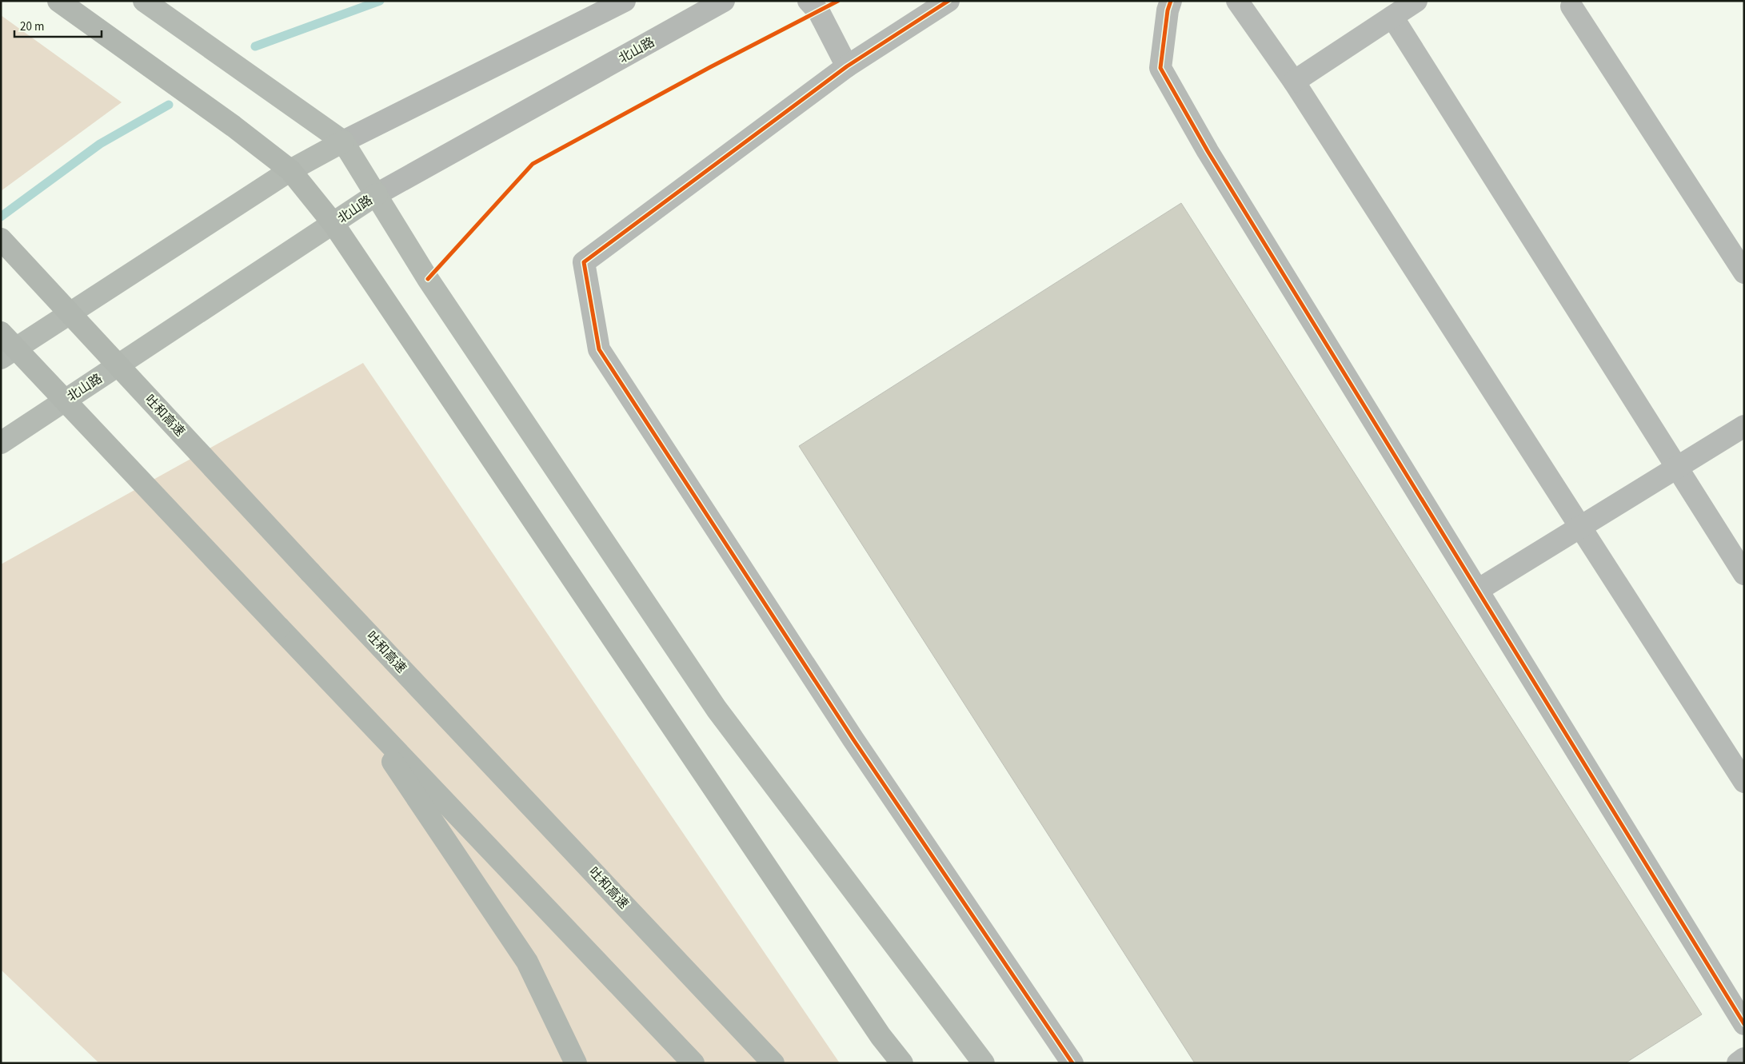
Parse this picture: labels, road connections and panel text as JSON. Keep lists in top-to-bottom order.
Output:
{
  "streets": {
    "highway": ["北山路", "吐和高速"]
  },
  "scale_bar": "20 m"
}
